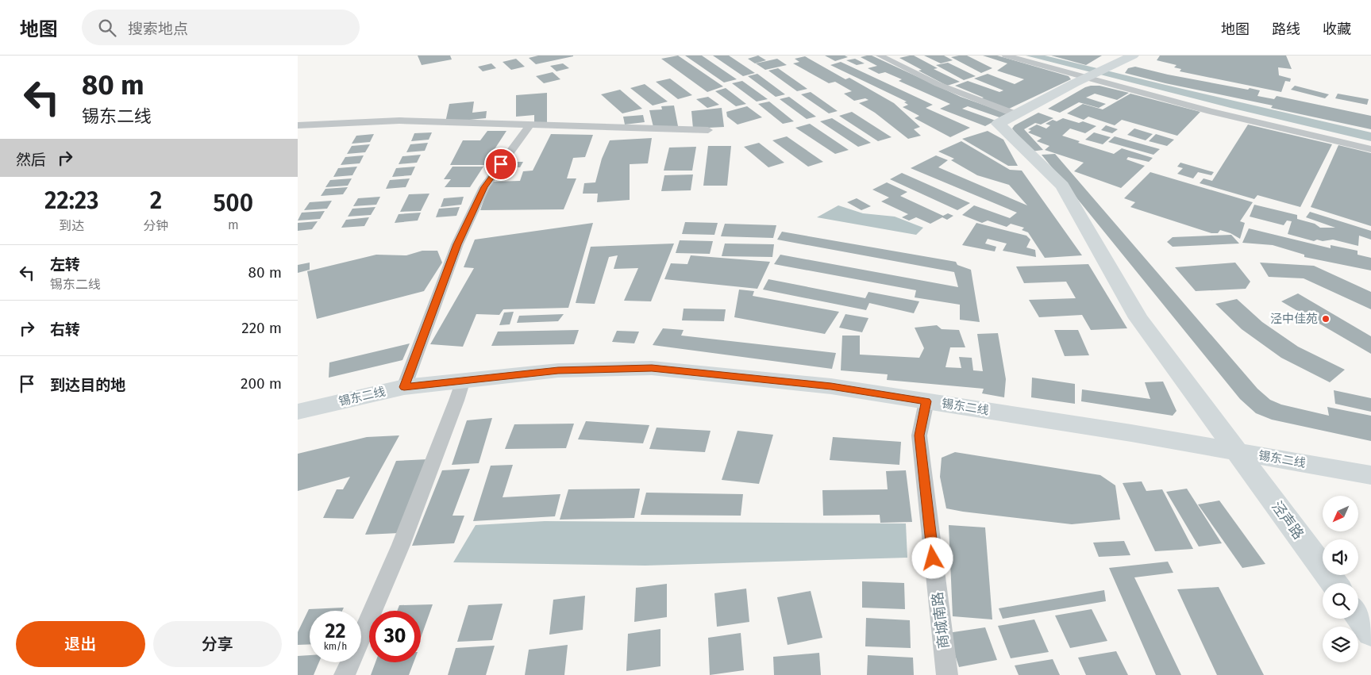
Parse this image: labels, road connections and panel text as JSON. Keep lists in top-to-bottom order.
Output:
{
  "streets": {
    "street": ["锡东二线", "泾声路", "商城南路"]
  },
  "crossings": [
    ["锡东二线", "泾声路"],
    ["锡东二线", "商城南路"]
  ],
  "places": ["泾中佳苑"],
  "north": "bottom left",
  "page": {
    "header": "地图",
    "search": "搜索地点",
    "nav": ["地图", "路线", "收藏"],
    "turn": ["80 m", "锡东二线"],
    "then": "然后",
    "eta": [
      "22:23",
      "到达",
      "2",
      "分钟",
      "500",
      "m"
    ],
    "list": [
      {
        "name": "左转",
        "note": "锡东二线",
        "value": "80 m"
      },
      {
        "name": "右转",
        "value": "220 m"
      },
      {
        "name": "到达目的地",
        "value": "200 m"
      }
    ],
    "speed": "22 km/h",
    "limit": "30",
    "buttons": ["退出", "分享"]
  }
}
